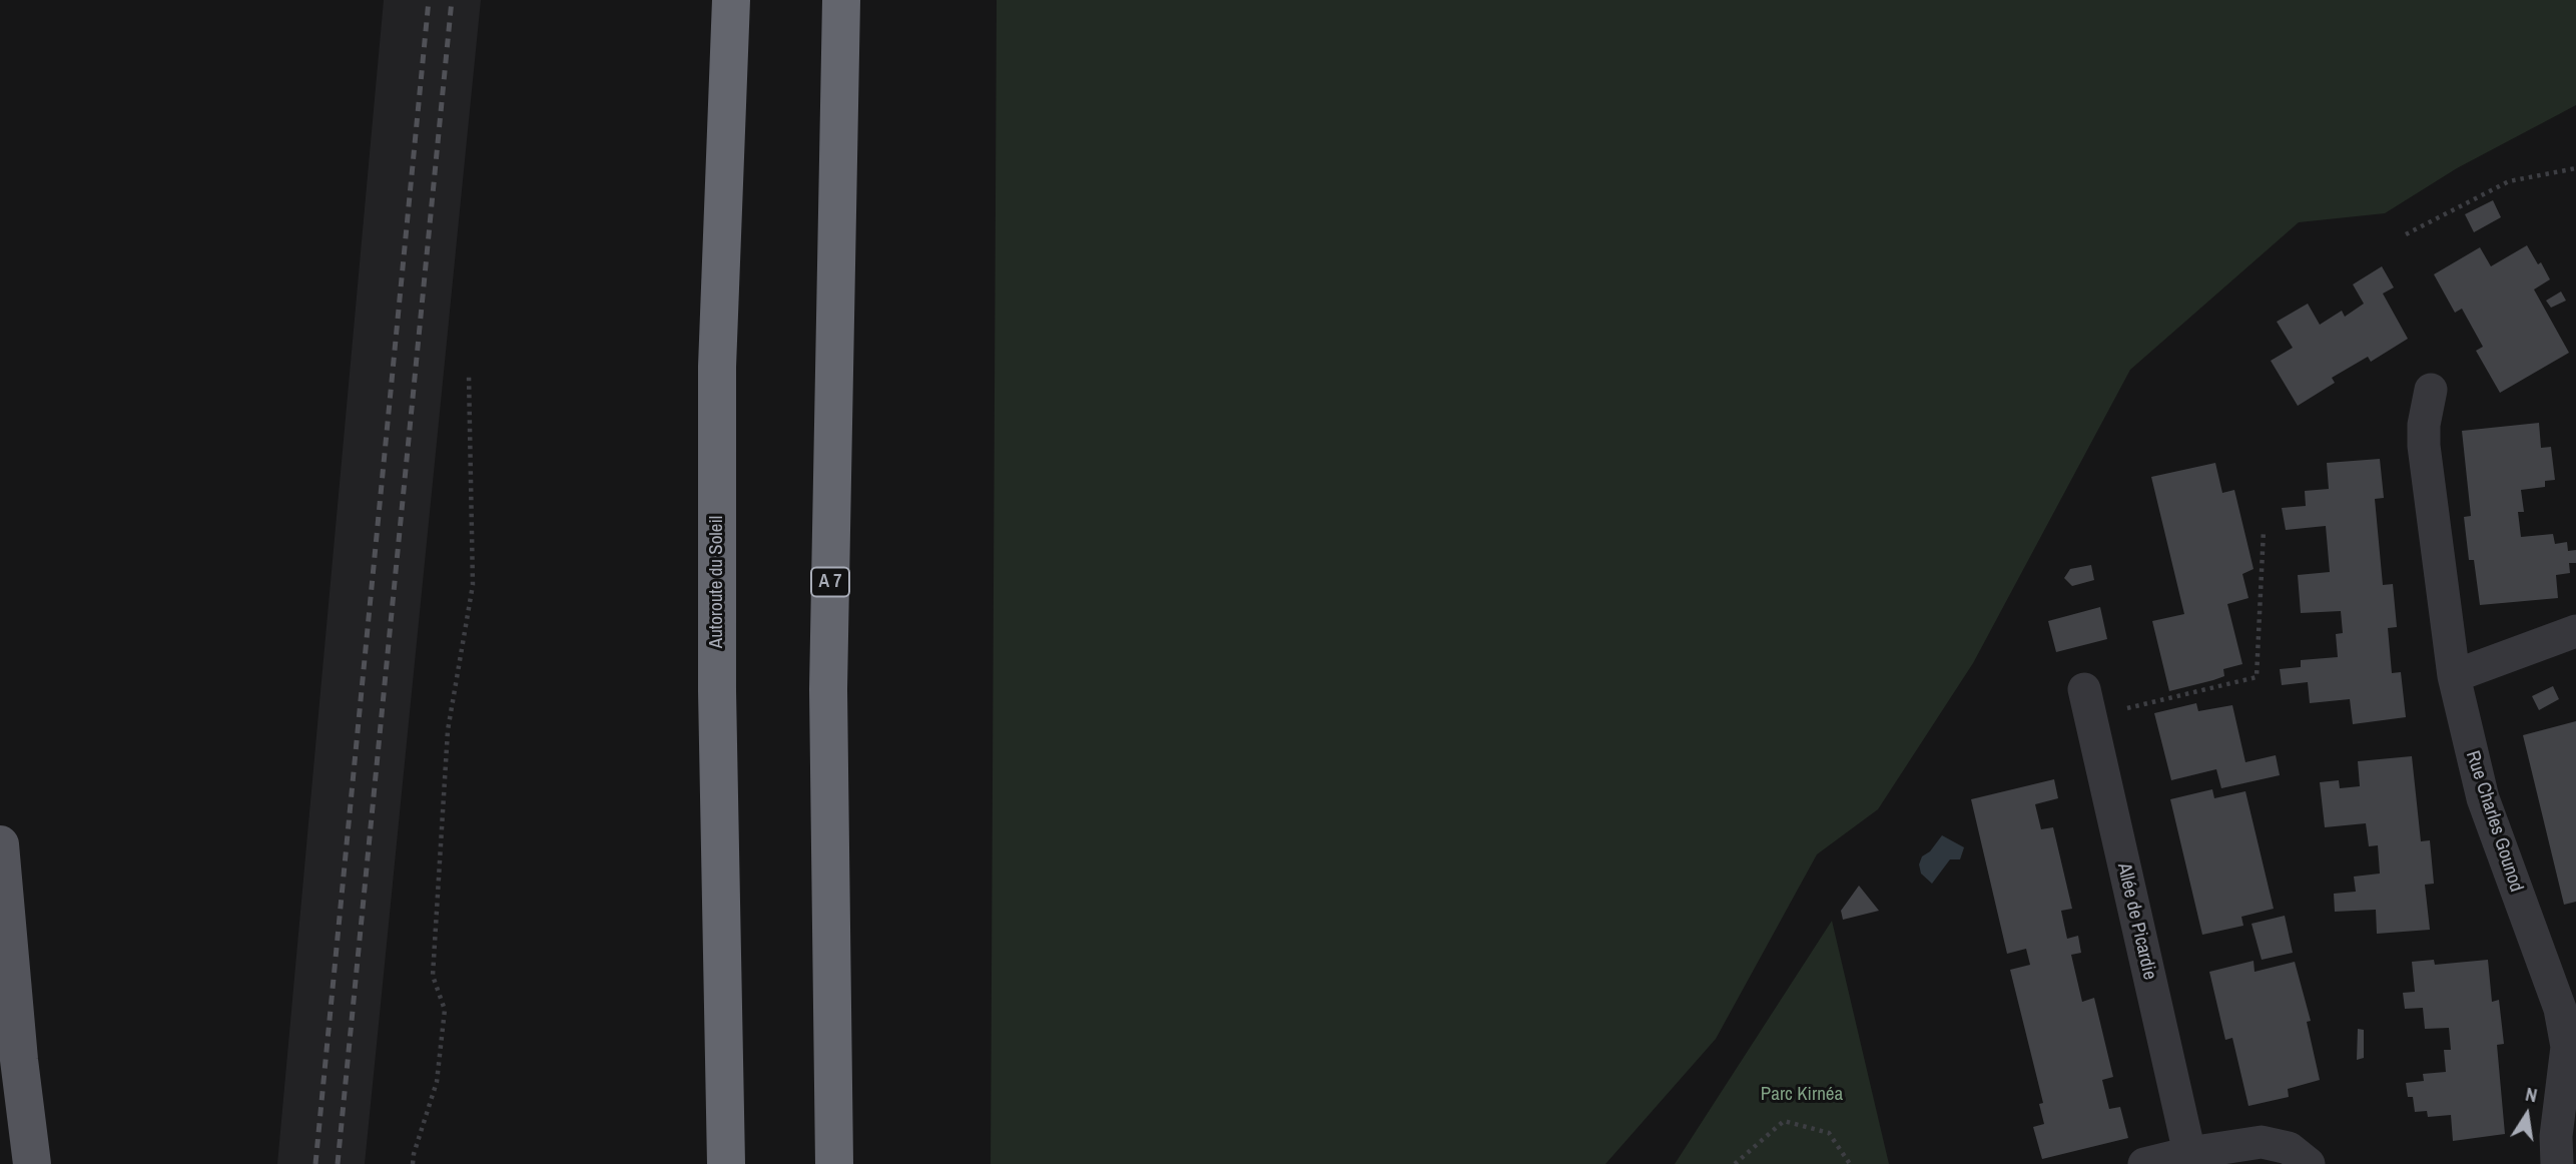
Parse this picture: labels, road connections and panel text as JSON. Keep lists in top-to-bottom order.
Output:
{
  "streets": {
    "highway": ["Autoroute du Soleil", "A 7"],
    "street": ["Rue Charles Gounod", "Allée de Picardie"]
  },
  "parks": ["Parc Kirnéa"],
  "north": "top"
}
